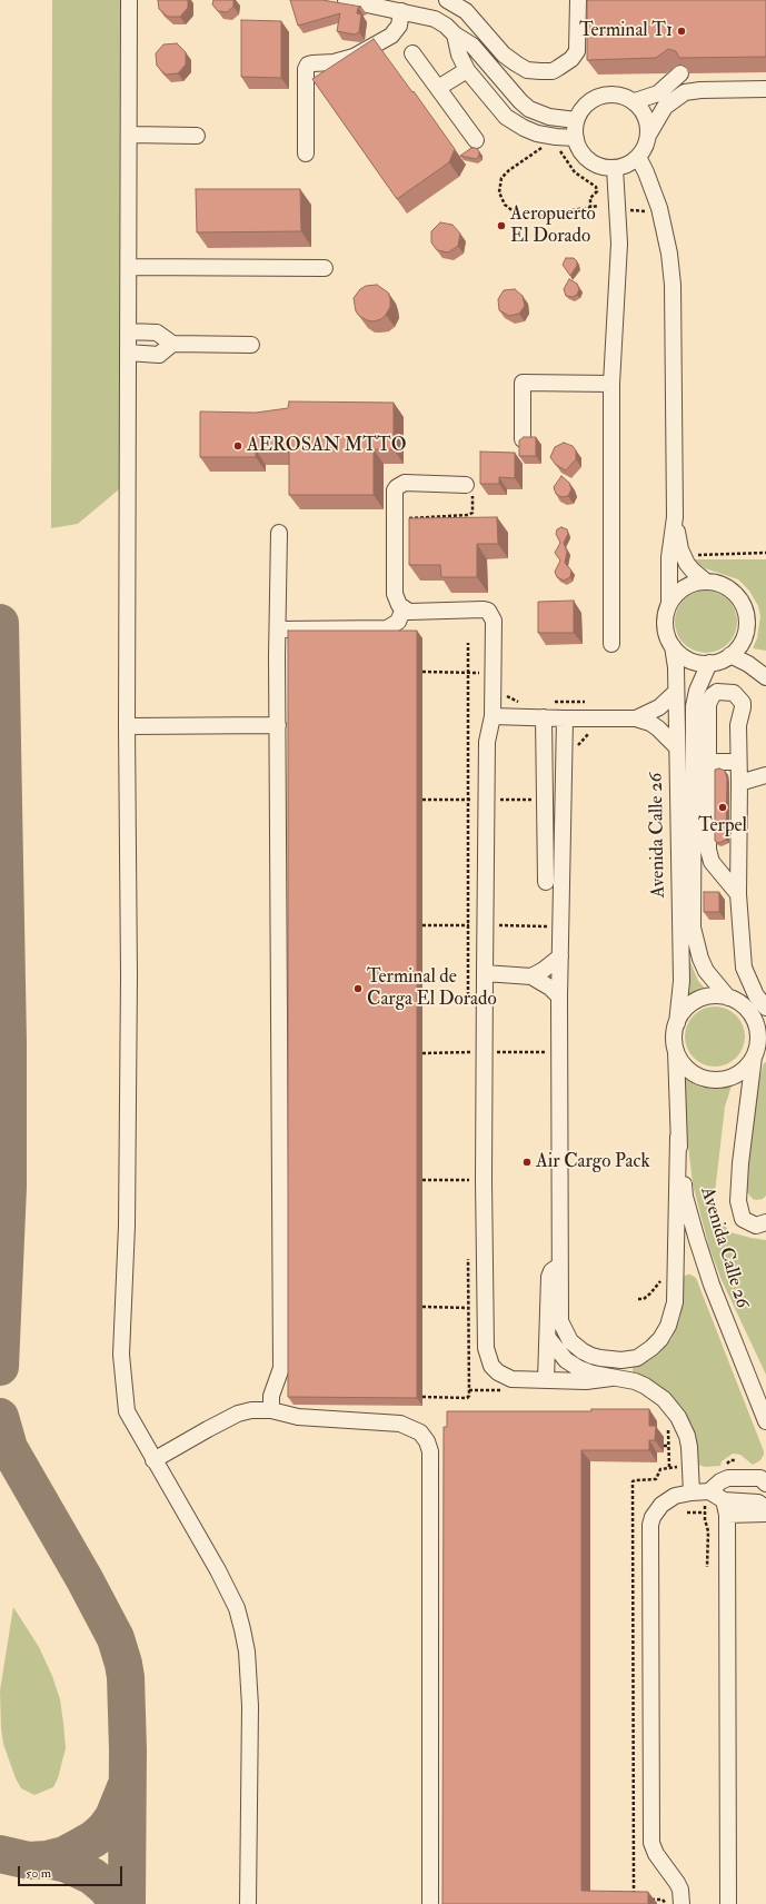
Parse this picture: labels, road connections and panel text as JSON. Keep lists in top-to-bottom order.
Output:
{
  "streets": {
    "street": ["Avenida Calle 26"]
  },
  "places": [
    "Terminal T1",
    "Aeropuerto El Dorado",
    "AEROSAN MTTO",
    "Terpel",
    "Terminal de Carga El Dorado",
    "Air Cargo Pack"
  ],
  "scale_bar": "50 m"
}
